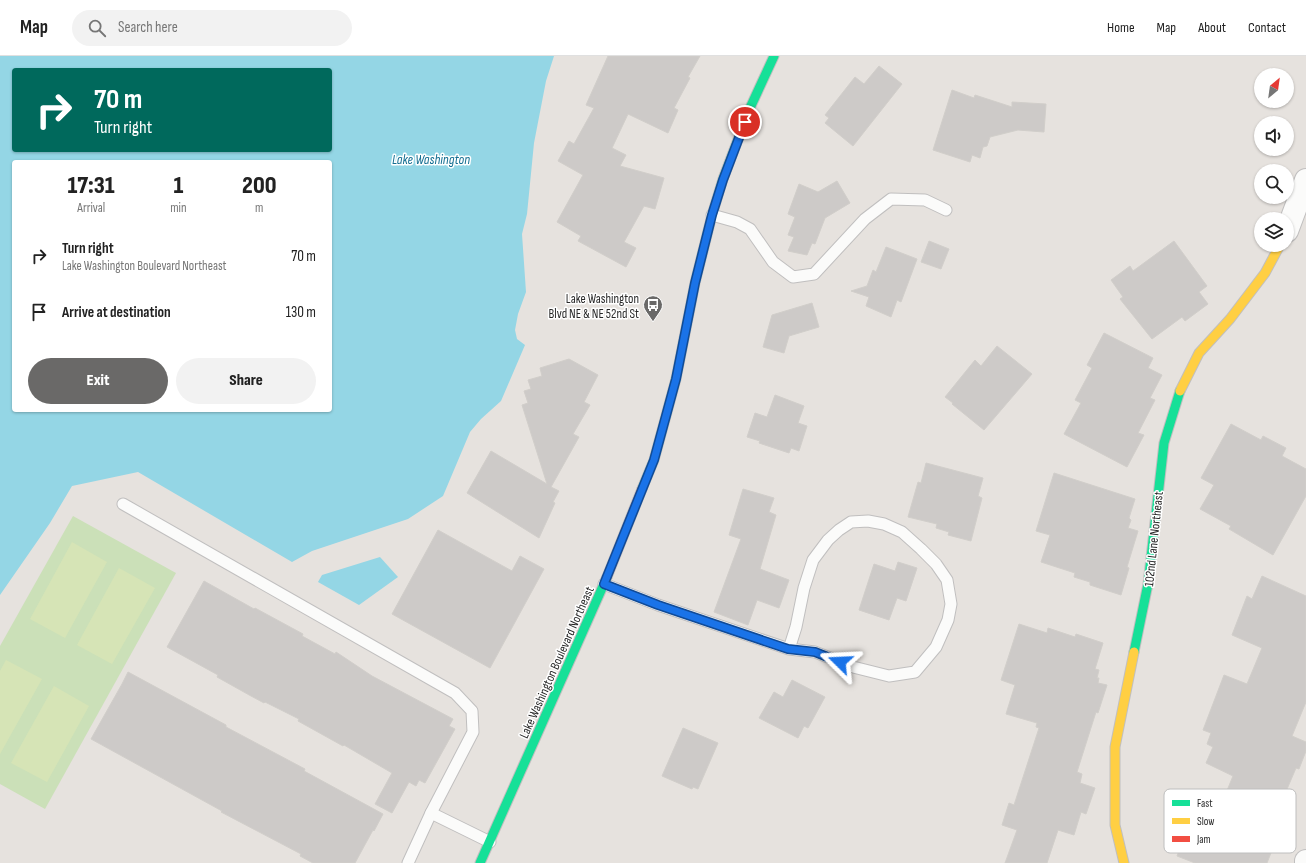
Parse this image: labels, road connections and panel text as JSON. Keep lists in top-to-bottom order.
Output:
{
  "streets": {
    "main road": ["102nd Lane Northeast", "Lake Washington Boulevard Northeast"]
  },
  "water": ["Lake Washington"],
  "places": {
    "bus stop": ["Lake Washington Blvd NE & NE 52nd St"]
  },
  "legend": ["Fast", "Slow", "Jam"],
  "north": "top right",
  "page": {
    "header": "Map",
    "search": "Search here",
    "nav": [
      "Home",
      "Map",
      "About",
      "Contact"
    ],
    "turn": ["70 m", "Turn right"],
    "eta": [
      "17:31",
      "Arrival",
      "1",
      "min",
      "200",
      "m"
    ],
    "list": [
      {
        "name": "Turn right",
        "note": "Lake Washington Boulevard Northeast",
        "value": "70 m"
      },
      {
        "name": "Arrive at destination",
        "value": "130 m"
      }
    ],
    "buttons": ["Exit", "Share"]
  }
}
